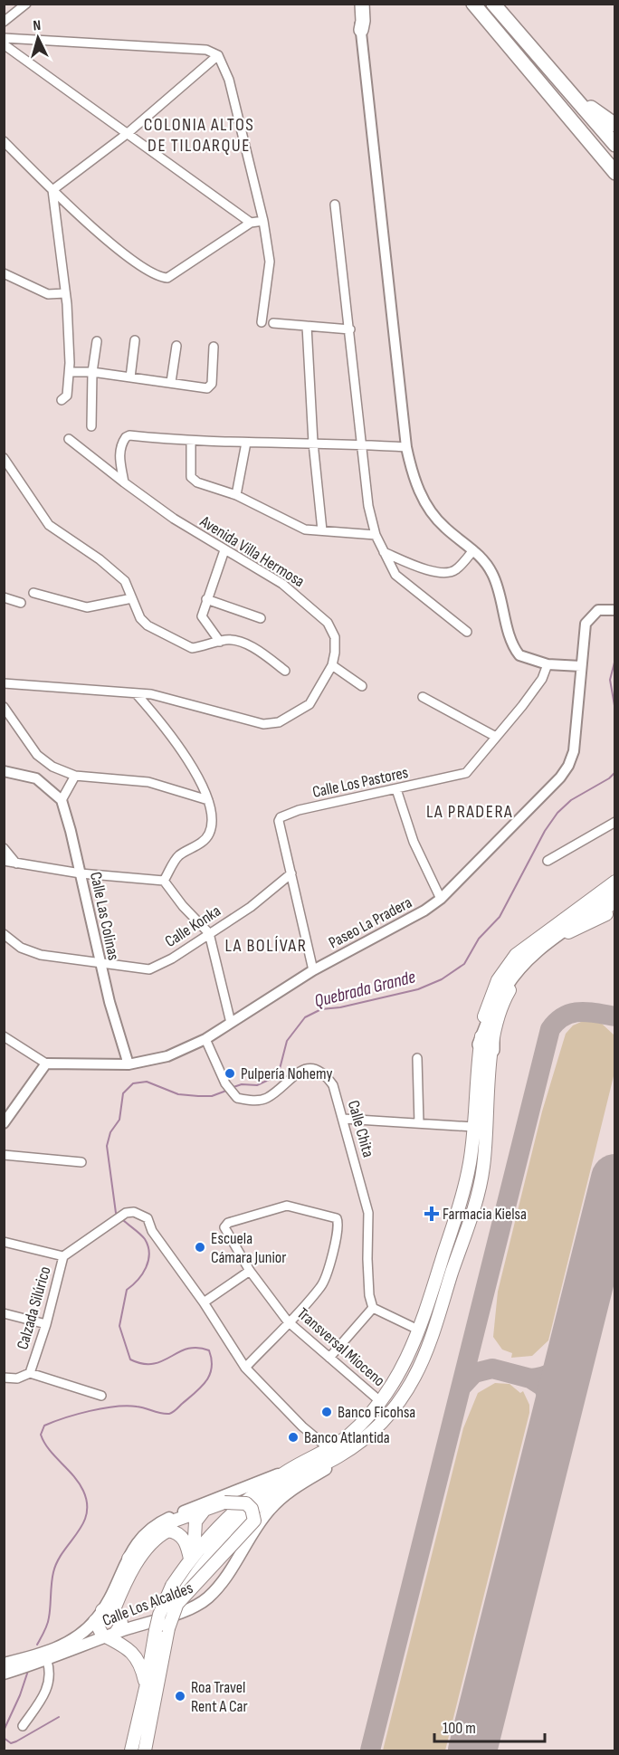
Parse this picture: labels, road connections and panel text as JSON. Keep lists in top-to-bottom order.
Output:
{
  "streets": {
    "main road": ["Calle Los Alcaldes"],
    "street": [
      "Avenida Villa Hermosa",
      "Calle Los Pastores",
      "Calle Las Colinas",
      "Paseo La Pradera",
      "Calle Konka",
      "Calle Chita",
      "Calzada Silúrico",
      "Transversal Mioceno"
    ]
  },
  "crossings": [
    ["Calle Los Pastores", "Paseo La Pradera"],
    ["Calle Los Pastores", "Calle Konka"],
    ["Calle Las Colinas", "Paseo La Pradera"],
    ["Calle Las Colinas", "Calle Konka"],
    ["Paseo La Pradera", "Calle Chita"],
    ["Calzada Silúrico", "Calle Los Alcaldes"]
  ],
  "districts": ["COLONIA ALTOS DE TILOARQUE", "LA PRADERA", "LA BOLÍVAR"],
  "water": ["Quebrada Grande"],
  "places": {
    "other": [
      "Pulpería Nohemy",
      "Escuela Cámara Junior",
      "Banco Ficohsa",
      "Banco Atlantida",
      "Roa Travel Rent A Car"
    ],
    "health": ["Farmacia Kielsa"]
  },
  "scale_bar": "100 m",
  "north": "top"
}
